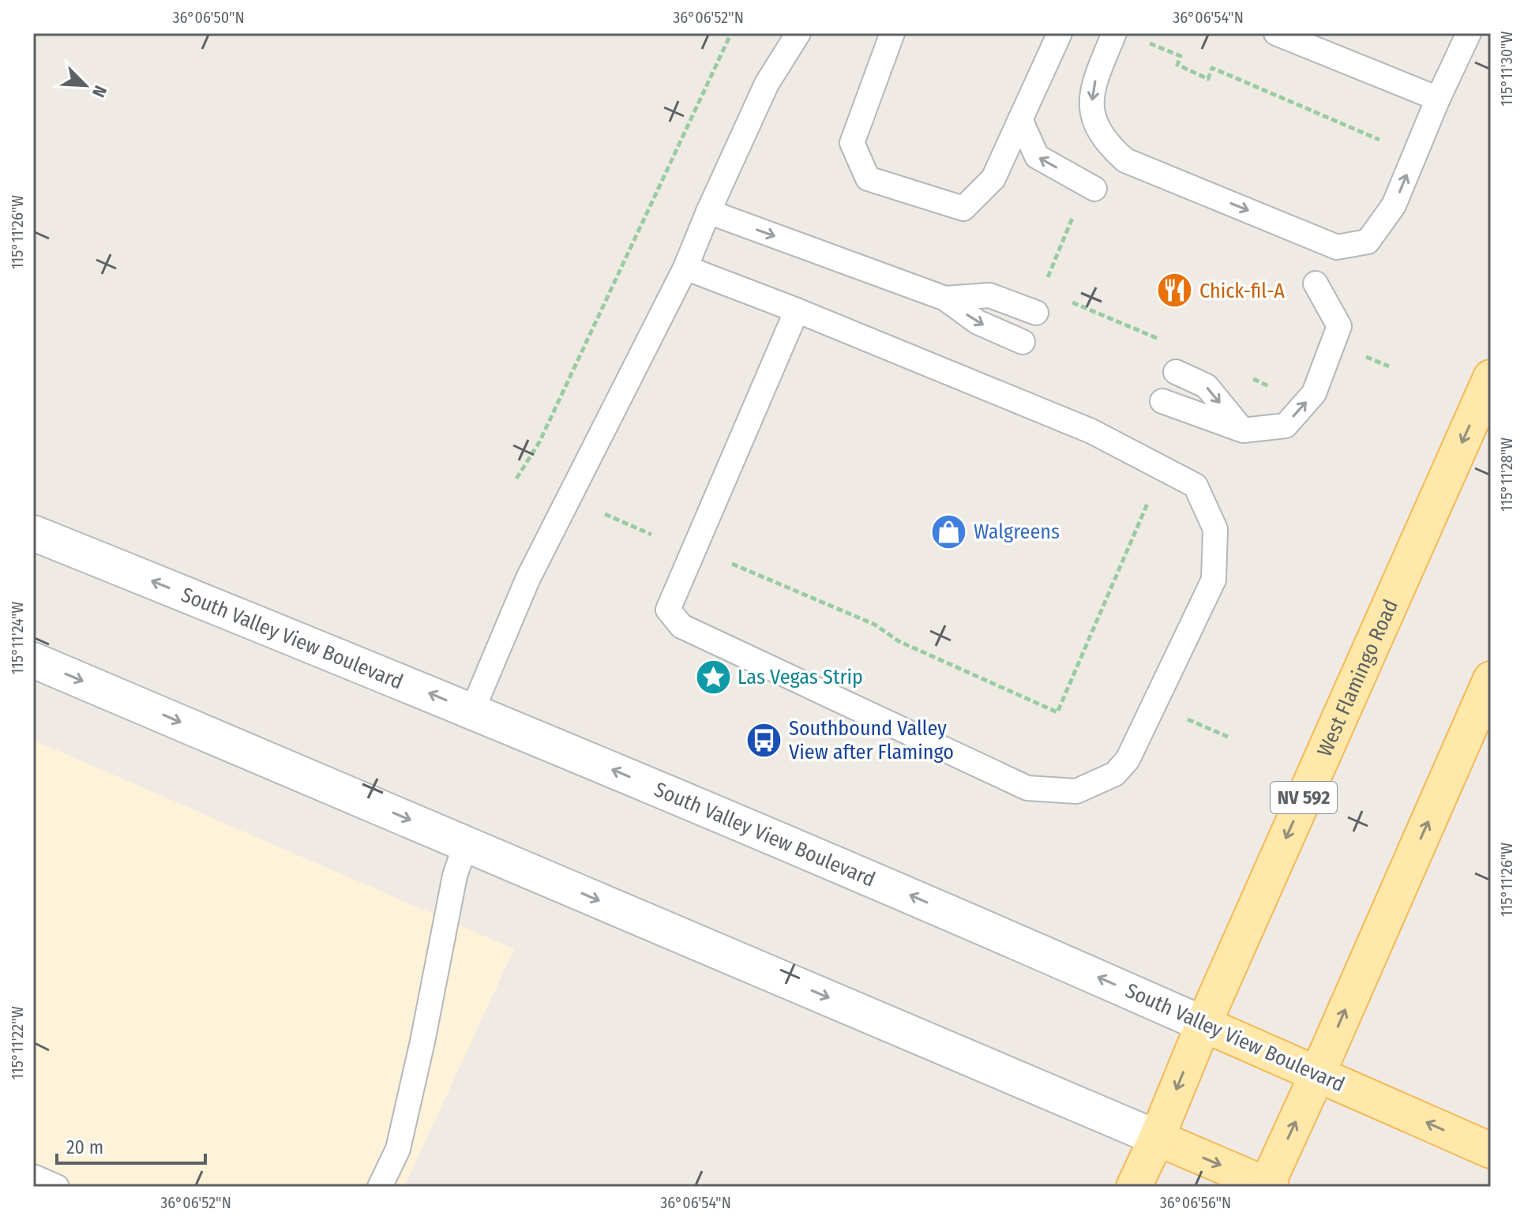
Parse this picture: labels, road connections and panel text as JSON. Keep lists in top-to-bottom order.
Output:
{
  "streets": {
    "main road": ["South Valley View Boulevard", "West Flamingo Road", "NV 592"]
  },
  "crossings": [
    ["South Valley View Boulevard", "West Flamingo Road"]
  ],
  "places": {
    "restaurant": ["Chick-fil-A"],
    "shop": ["Walgreens"],
    "place": ["Las Vegas Strip"],
    "bus stop": ["Southbound Valley View after Flamingo"]
  },
  "scale_bar": "20 m",
  "north": "bottom right",
  "coordinates": [
    "36°06'50\"N",
    "36°06'52\"N",
    "36°06'54\"N",
    "115°11'30\"W",
    "115°11'26\"W",
    "115°11'28\"W",
    "115°11'24\"W",
    "115°11'22\"W",
    "36°06'56\"N"
  ]
}
